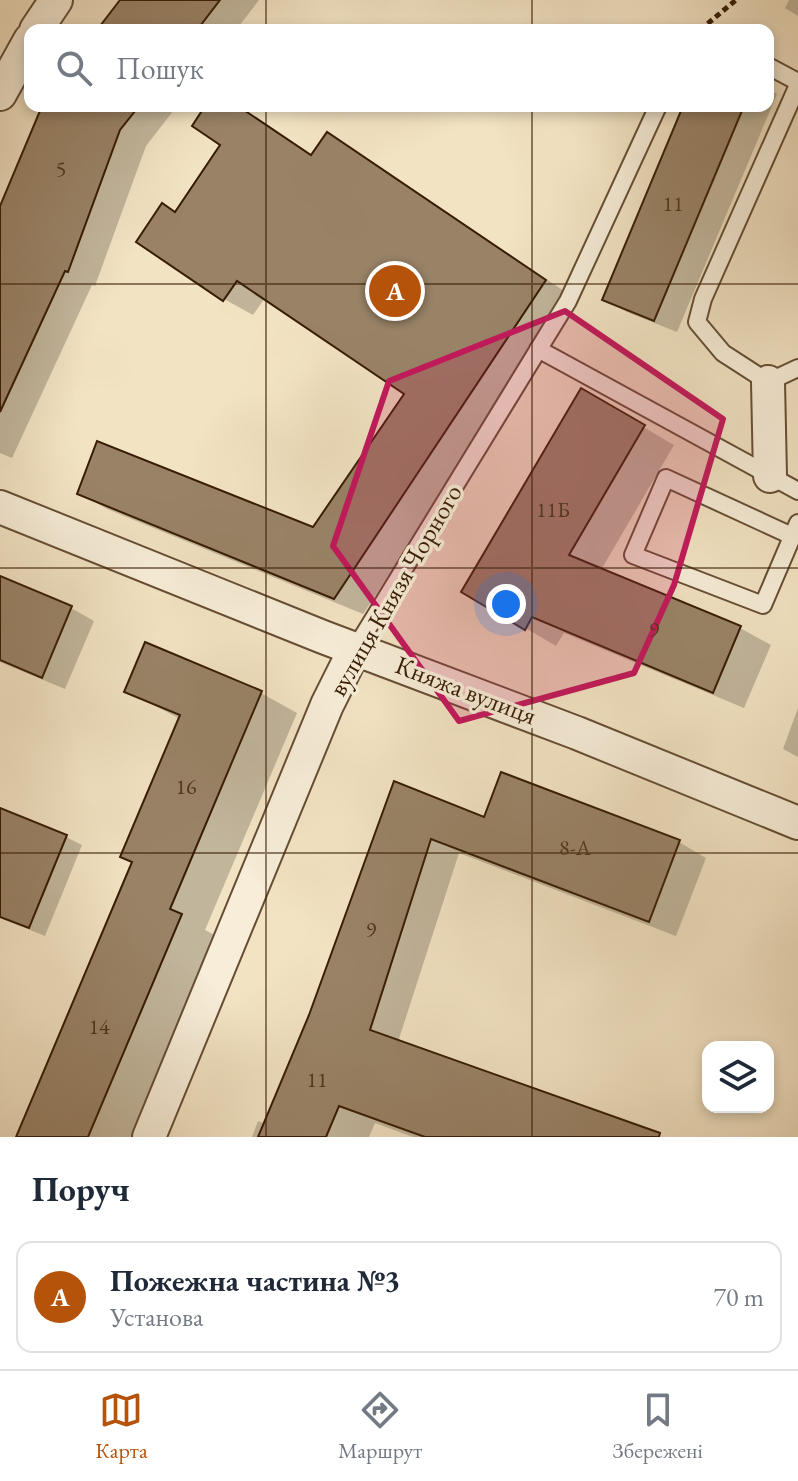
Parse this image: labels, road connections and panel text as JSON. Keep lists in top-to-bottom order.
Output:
{
  "streets": {
    "street": ["вулиця Князя Чорного", "Княжа вулиця"]
  },
  "crossings": [
    ["вулиця Князя Чорного", "Княжа вулиця"]
  ],
  "house_numbers": [
    "5",
    "11",
    "11Б",
    "9",
    "16",
    "8-А",
    "9",
    "14",
    "11"
  ],
  "page": {
    "search": "Пошук",
    "pins": "A",
    "heading": "Поруч",
    "list": [
      {
        "mark": "A",
        "name": "Пожежна частина №3",
        "note": "Установа",
        "value": "70 m"
      }
    ],
    "nav": ["Карта", "Маршрут", "Збережені"]
  }
}
